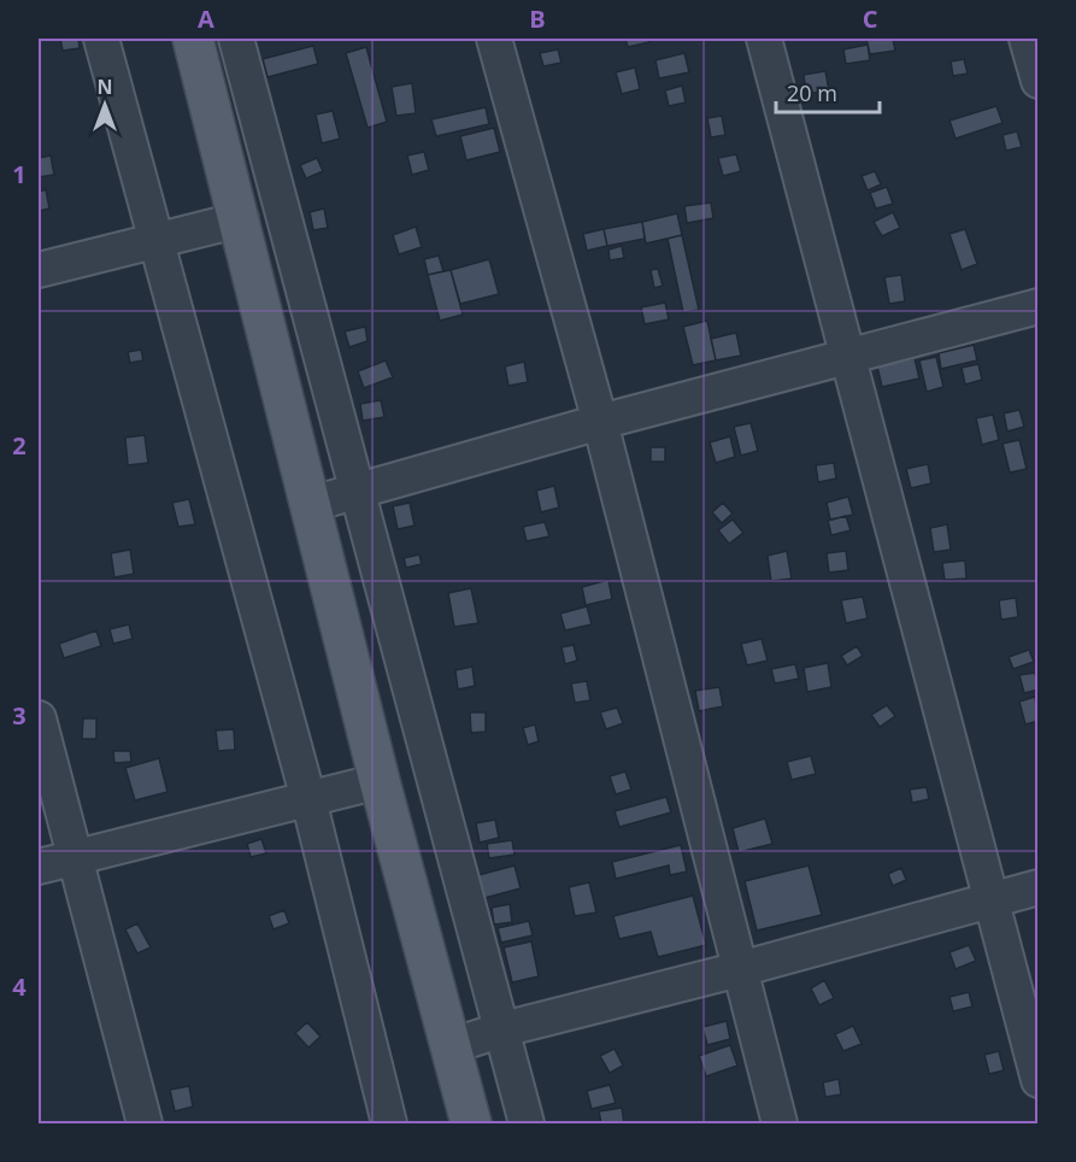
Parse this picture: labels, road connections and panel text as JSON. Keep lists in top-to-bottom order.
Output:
{
  "scale_bar": "20 m",
  "north": "top",
  "grid": {
    "columns": ["A", "B", "C"],
    "rows": [
      "1",
      "2",
      "3",
      "4"
    ]
  }
}
